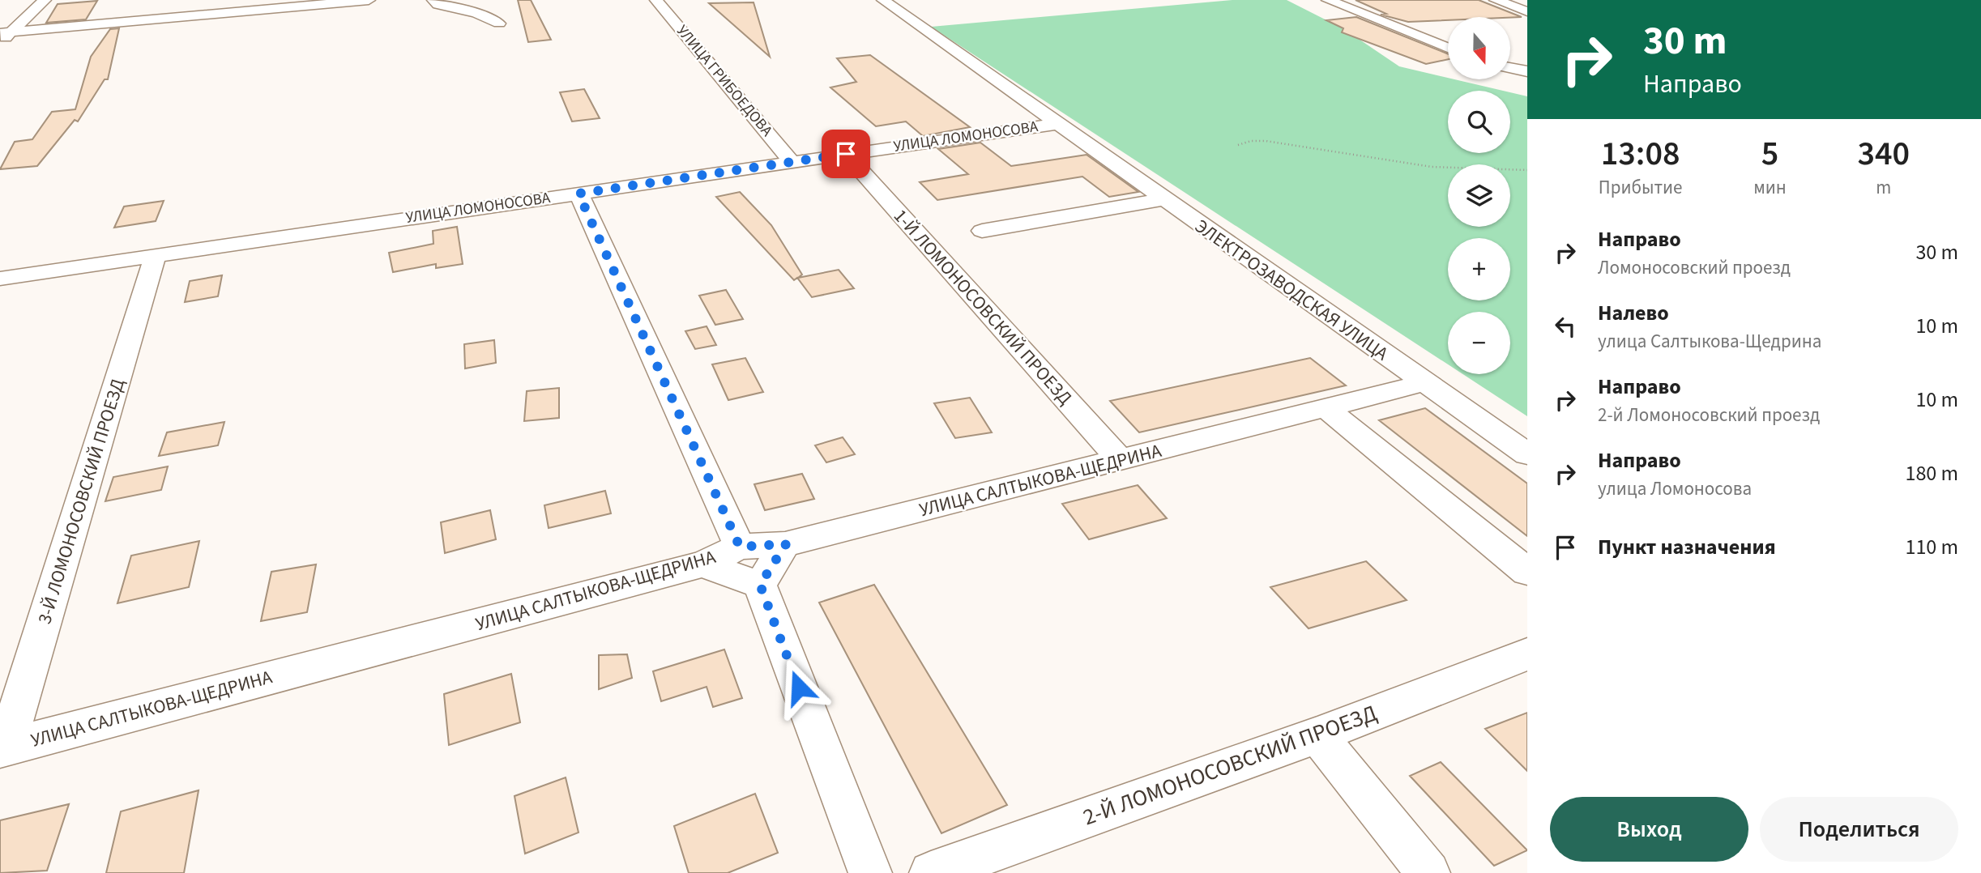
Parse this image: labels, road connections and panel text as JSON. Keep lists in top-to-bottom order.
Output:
{
  "streets": {
    "street": [
      "УЛИЦА ГРИБОЕДОВА",
      "УЛИЦА ЛОМОНОСОВА",
      "ЭЛЕКТРОЗАВОДСКАЯ УЛИЦА",
      "1-Й ЛОМОНОСОВСКИЙ ПРОЕЗД",
      "УЛИЦА САЛТЫКОВА-ЩЕДРИНА",
      "3-Й ЛОМОНОСОВСКИЙ ПРОЕЗД",
      "2-Й ЛОМОНОСОВСКИЙ ПРОЕЗД"
    ]
  },
  "crossings": [
    ["УЛИЦА ГРИБОЕДОВА", "УЛИЦА ЛОМОНОСОВА"],
    ["УЛИЦА ЛОМОНОСОВА", "ЭЛЕКТРОЗАВОДСКАЯ УЛИЦА"],
    ["УЛИЦА ЛОМОНОСОВА", "1-Й ЛОМОНОСОВСКИЙ ПРОЕЗД"],
    ["УЛИЦА ЛОМОНОСОВА", "3-Й ЛОМОНОСОВСКИЙ ПРОЕЗД"],
    ["ЭЛЕКТРОЗАВОДСКАЯ УЛИЦА", "УЛИЦА САЛТЫКОВА-ЩЕДРИНА"],
    ["1-Й ЛОМОНОСОВСКИЙ ПРОЕЗД", "УЛИЦА САЛТЫКОВА-ЩЕДРИНА"],
    ["УЛИЦА САЛТЫКОВА-ЩЕДРИНА", "3-Й ЛОМОНОСОВСКИЙ ПРОЕЗД"]
  ],
  "north": "bottom",
  "page": {
    "turn": ["30 m", "Направо"],
    "map_buttons": ["+", "−"],
    "eta": [
      "13:08",
      "Прибытие",
      "5",
      "мин",
      "340",
      "m"
    ],
    "list": [
      {
        "name": "Направо",
        "note": "Ломоносовский проезд",
        "value": "30 m"
      },
      {
        "name": "Налево",
        "note": "улица Салтыкова-Щедрина",
        "value": "10 m"
      },
      {
        "name": "Направо",
        "note": "2-й Ломоносовский проезд",
        "value": "10 m"
      },
      {
        "name": "Направо",
        "note": "улица Ломоносова",
        "value": "180 m"
      },
      {
        "name": "Пункт назначения",
        "value": "110 m"
      }
    ],
    "buttons": ["Выход", "Поделиться"]
  }
}
